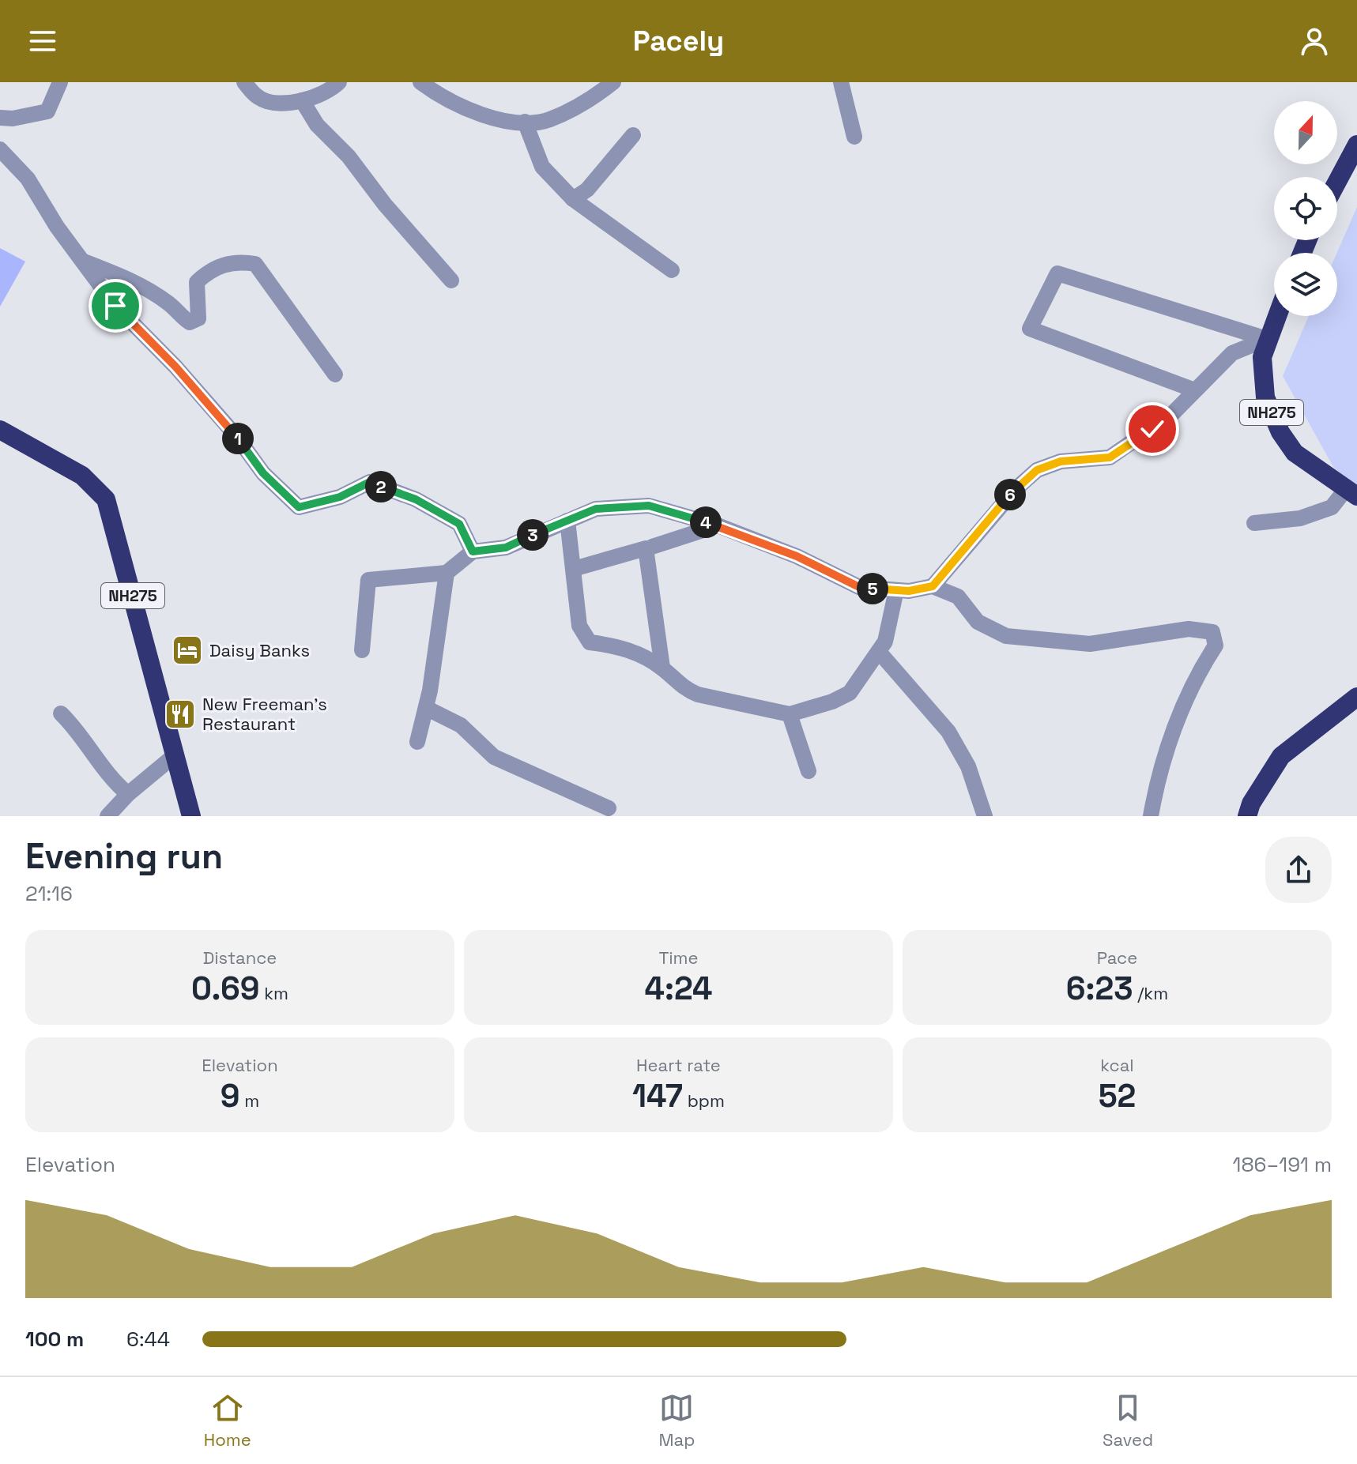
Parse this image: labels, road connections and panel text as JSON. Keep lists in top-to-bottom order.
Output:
{
  "streets": {
    "highway": ["NH275"]
  },
  "places": {
    "hotel": ["Daisy Banks"],
    "restaurant": ["New Freeman's Restaurant"]
  },
  "north": "top",
  "page": {
    "header": "Pacely",
    "pins": [
      "1",
      "2",
      "6",
      "4",
      "3",
      "5"
    ],
    "heading": ["Evening run", "21:16"],
    "stats": [
      ["Distance", "0.69 km"],
      ["Time", "4:24"],
      ["Pace", "6:23 /km"],
      ["Elevation", "9 m"],
      ["Heart rate", "147 bpm"],
      ["kcal", "52"]
    ],
    "chart": ["Elevation", "186–191 m"],
    "list": [
      {
        "name": "100 m",
        "note": "6:44"
      }
    ],
    "tabs": ["Home", "Map", "Saved"]
  }
}
